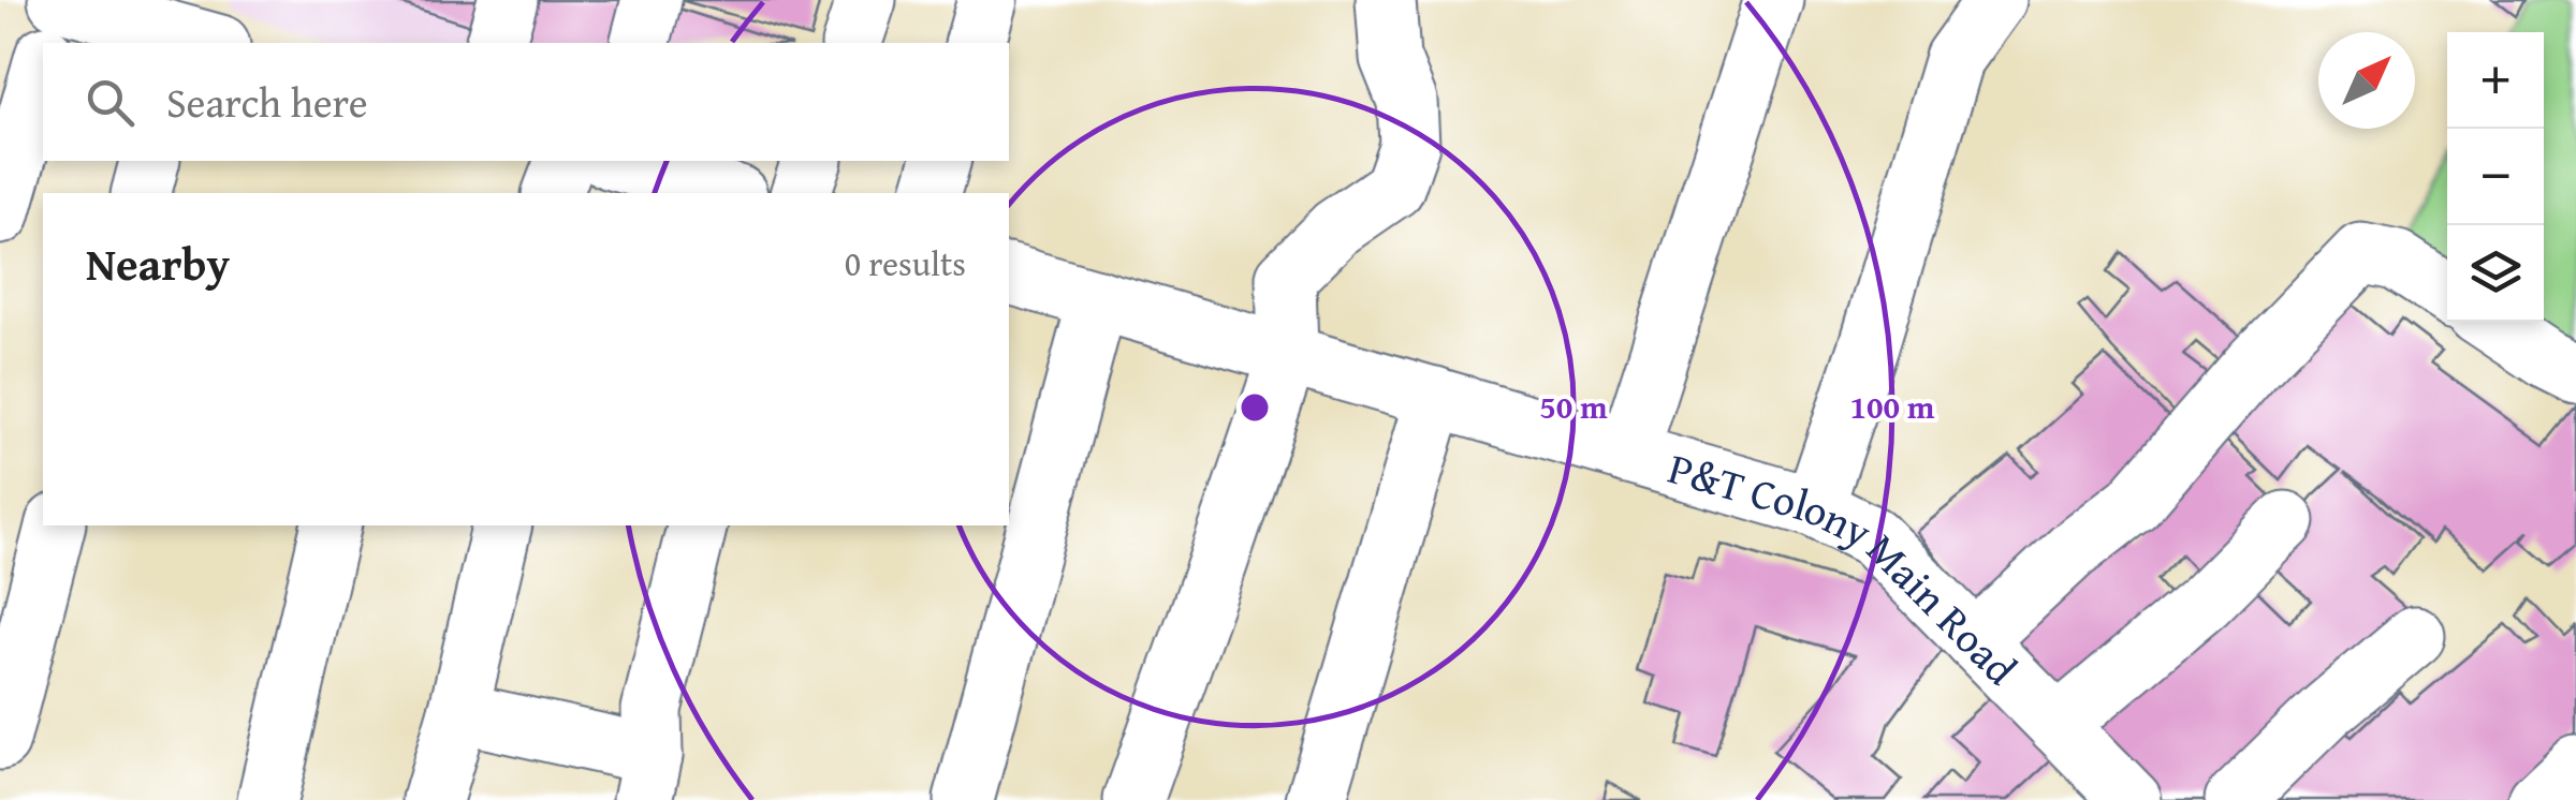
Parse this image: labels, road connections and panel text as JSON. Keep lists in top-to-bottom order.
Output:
{
  "streets": {
    "street": ["P&T Colony Main Road"]
  },
  "north": "top right",
  "page": {
    "map_buttons": ["+", "−"],
    "search": "Search here",
    "heading": ["Nearby", "0 results"]
  },
  "rings": ["50 m", "100 m"]
}
